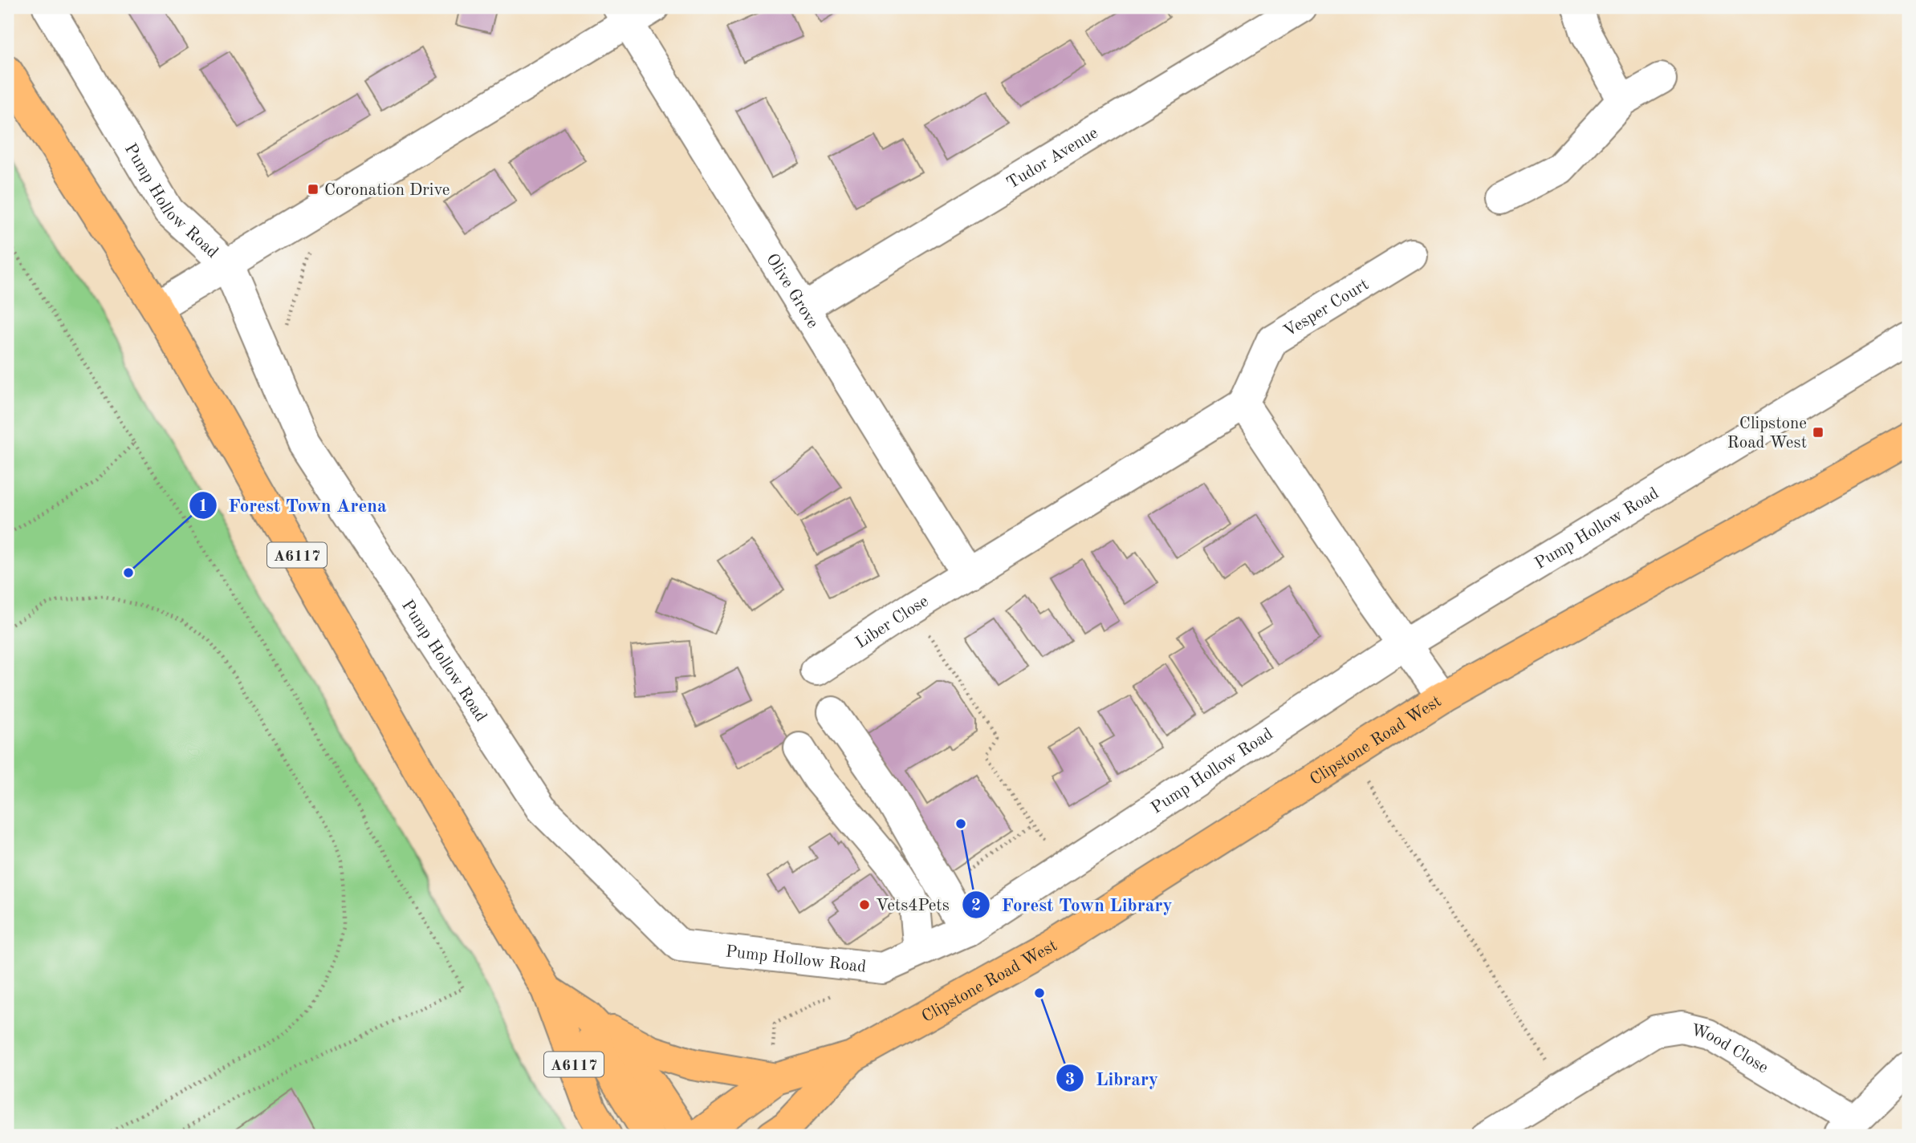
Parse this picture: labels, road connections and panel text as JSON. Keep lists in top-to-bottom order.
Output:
{
  "streets": {
    "main road": ["A6117", "Clipstone Road West"],
    "street": [
      "Tudor Avenue",
      "Pump Hollow Road",
      "Olive Grove",
      "Vesper Court",
      "Liber Close",
      "Wood Close"
    ]
  },
  "crossings": [
    ["Tudor Avenue", "Olive Grove"],
    ["Olive Grove", "Liber Close"],
    ["Vesper Court", "Liber Close"]
  ],
  "places": {
    "transit": ["Coronation Drive", "Clipstone Road West"],
    "other": [
      "Forest Town Arena",
      "Forest Town Library",
      "Vets4Pets",
      "Library"
    ]
  }
}
